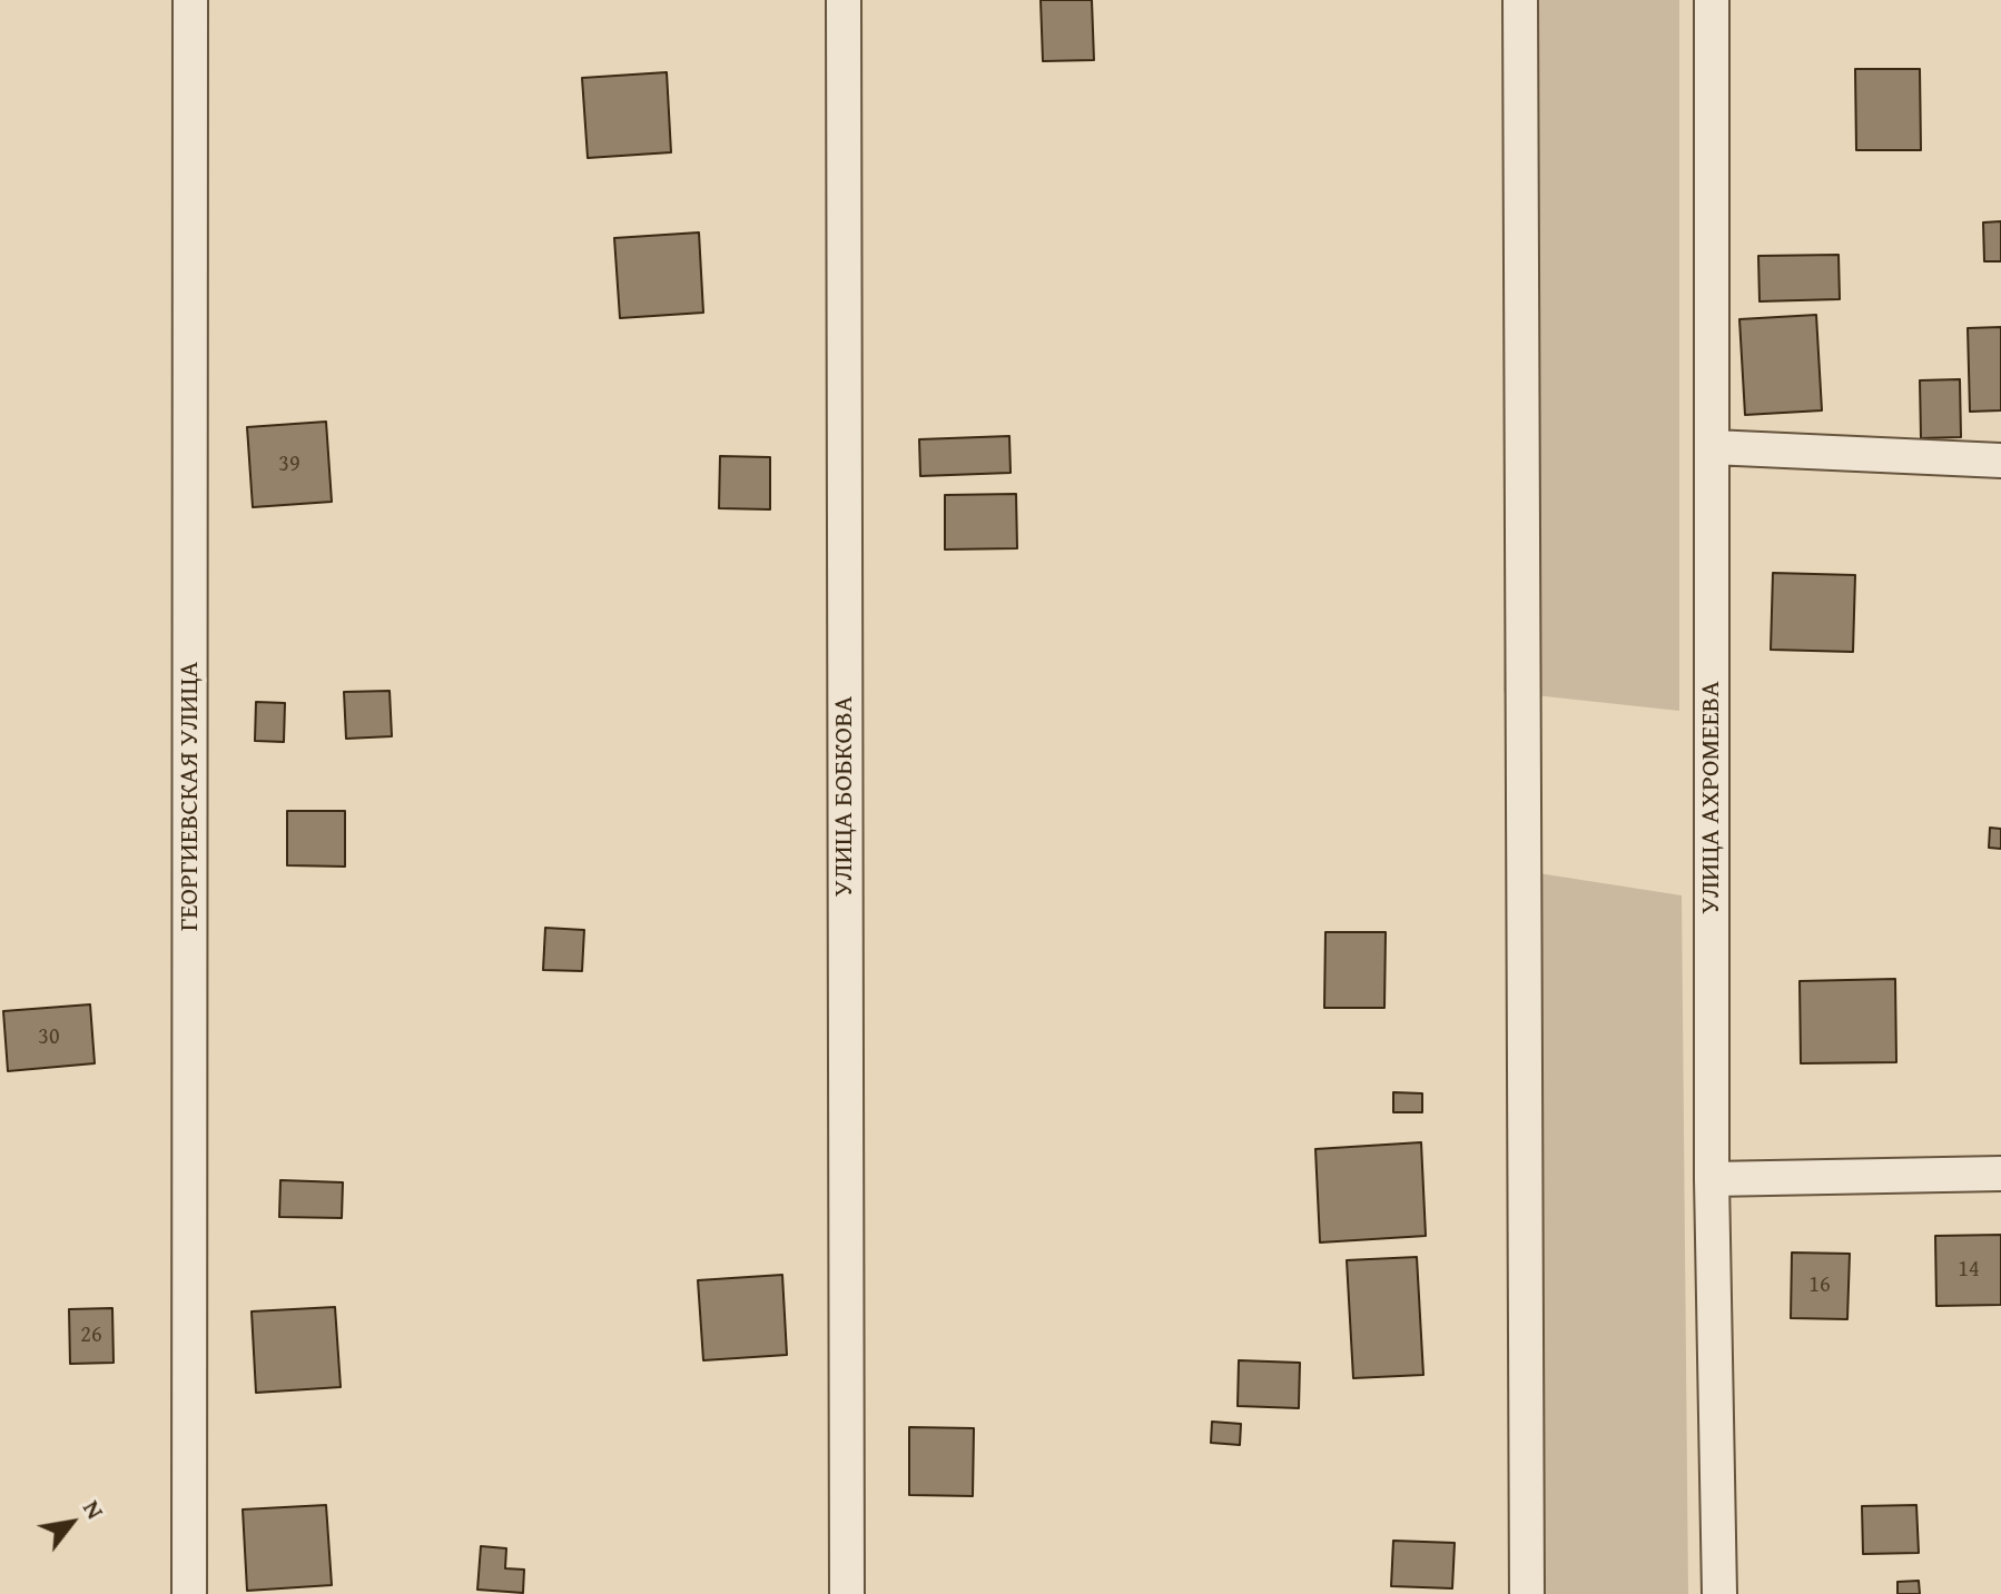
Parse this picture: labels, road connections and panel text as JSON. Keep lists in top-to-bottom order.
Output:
{
  "streets": {
    "street": ["ГЕОРГИЕВСКАЯ УЛИЦА", "УЛИЦА БОБКОВА", "УЛИЦА АХРОМЕЕВА"]
  },
  "house_numbers": [
    "39",
    "30",
    "14",
    "16",
    "26"
  ],
  "north": "top right"
}
